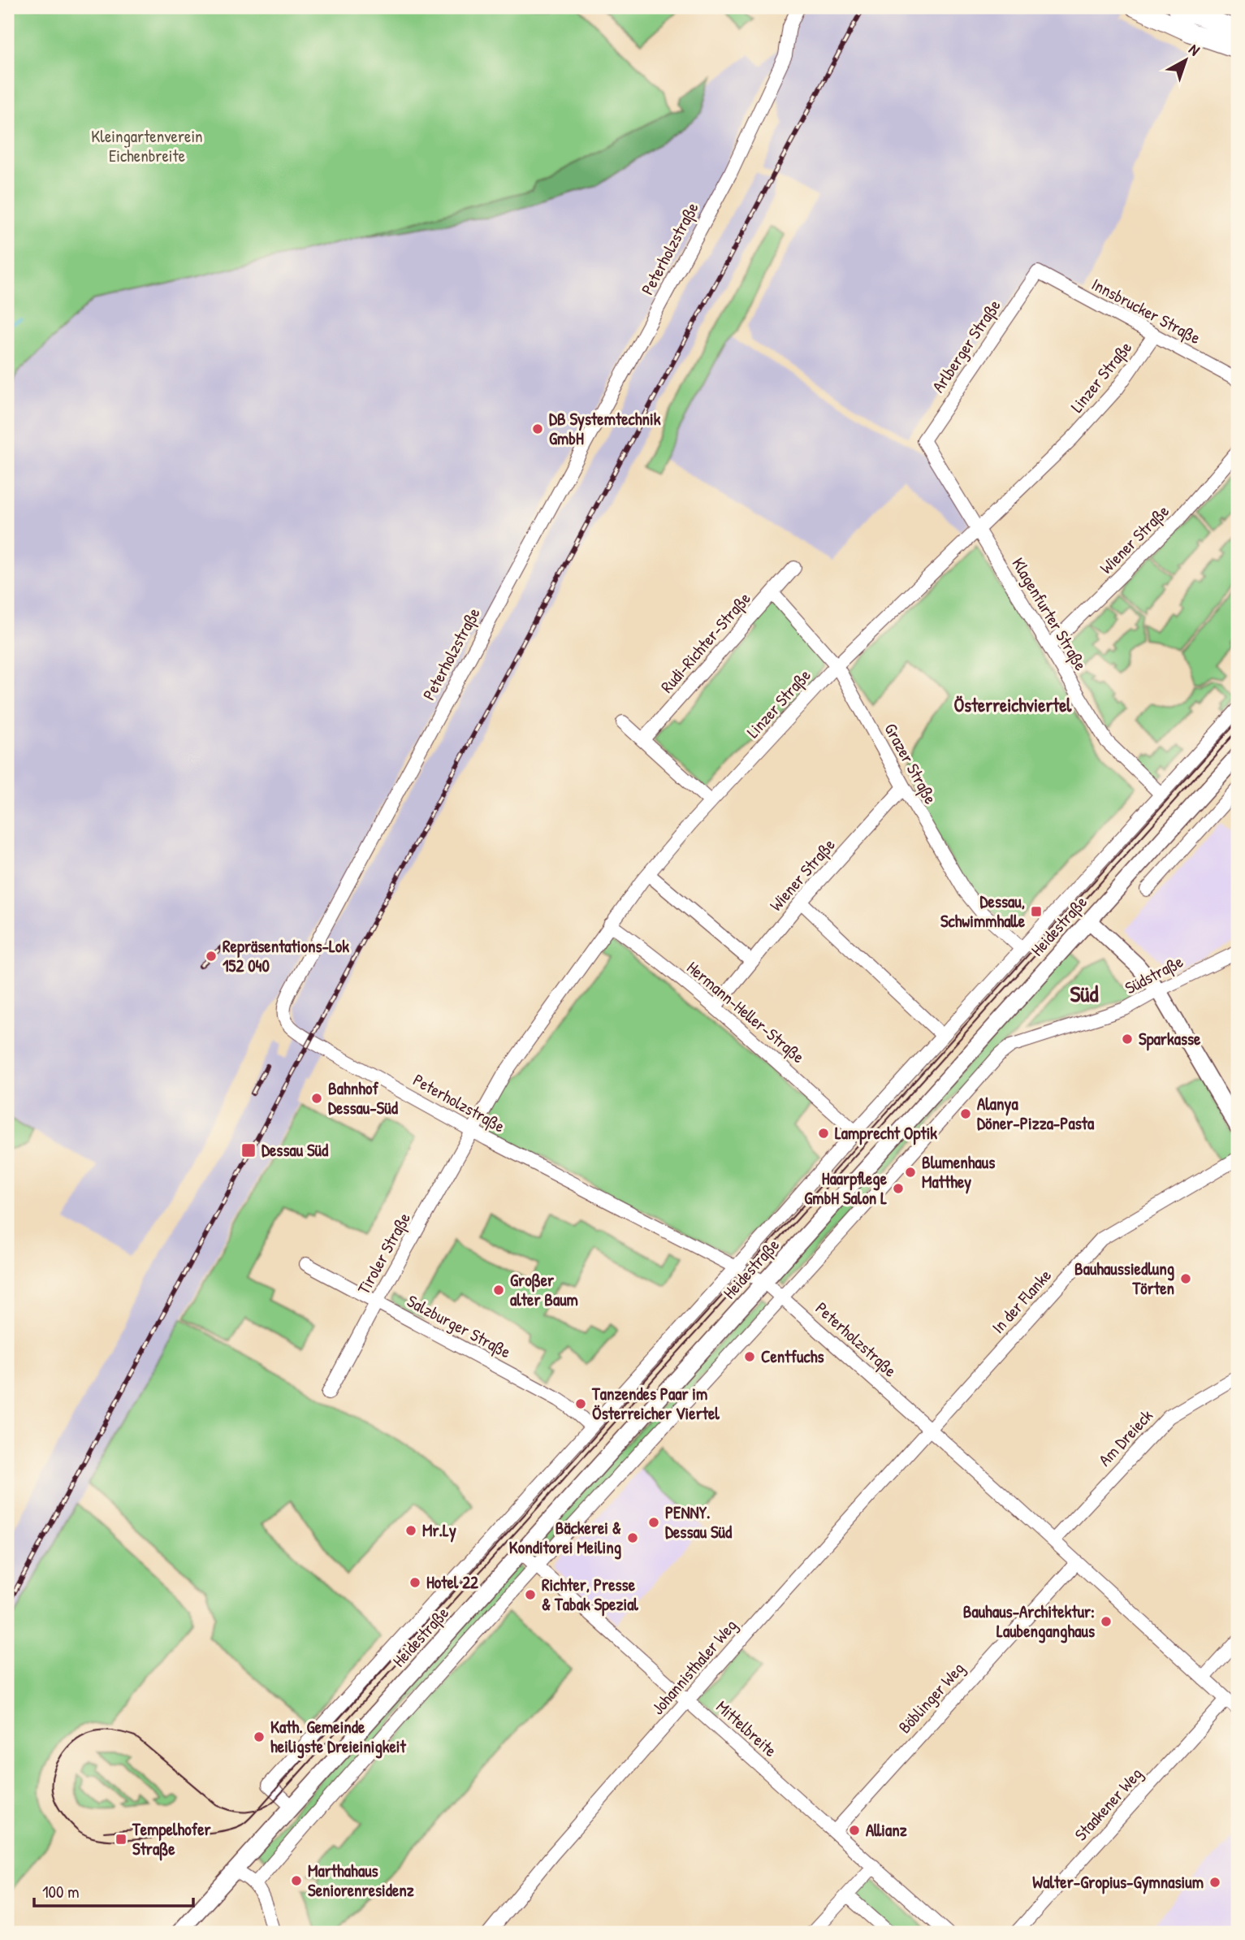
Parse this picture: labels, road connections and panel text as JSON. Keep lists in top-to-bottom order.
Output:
{
  "streets": {
    "street": [
      "Peterholzstraße",
      "Innsbrucker Straße",
      "Arlberger Straße",
      "Linzer Straße",
      "Wiener Straße",
      "Klagenfurter Straße",
      "Rudi-Richter-Straße",
      "Grazer Straße",
      "Heidestraße",
      "Südstraße",
      "Hermann-Heller-Straße",
      "Tiroler Straße",
      "In der Flanke",
      "Salzburger Straße",
      "Am Dreieck",
      "Johannisthaler Weg",
      "Böblinger Weg",
      "Mittelbreite",
      "Staakener Weg"
    ]
  },
  "crossings": [
    ["Peterholzstraße", "Linzer Straße"],
    ["Peterholzstraße", "Heidestraße"],
    ["Peterholzstraße", "Südstraße"],
    ["Peterholzstraße", "Tiroler Straße"],
    ["Peterholzstraße", "In der Flanke"],
    ["Peterholzstraße", "Am Dreieck"],
    ["Peterholzstraße", "Johannisthaler Weg"],
    ["Peterholzstraße", "Böblinger Weg"],
    ["Peterholzstraße", "Staakener Weg"],
    ["Innsbrucker Straße", "Arlberger Straße"],
    ["Innsbrucker Straße", "Linzer Straße"],
    ["Arlberger Straße", "Klagenfurter Straße"],
    ["Linzer Straße", "Klagenfurter Straße"],
    ["Linzer Straße", "Grazer Straße"],
    ["Linzer Straße", "Hermann-Heller-Straße"],
    ["Linzer Straße", "Tiroler Straße"],
    ["Wiener Straße", "Klagenfurter Straße"],
    ["Wiener Straße", "Grazer Straße"],
    ["Wiener Straße", "Hermann-Heller-Straße"],
    ["Klagenfurter Straße", "Heidestraße"],
    ["Rudi-Richter-Straße", "Grazer Straße"],
    ["Grazer Straße", "Heidestraße"],
    ["Heidestraße", "Hermann-Heller-Straße"],
    ["Heidestraße", "Salzburger Straße"],
    ["Heidestraße", "Mittelbreite"],
    ["Tiroler Straße", "Salzburger Straße"],
    ["In der Flanke", "Johannisthaler Weg"],
    ["Johannisthaler Weg", "Mittelbreite"],
    ["Böblinger Weg", "Mittelbreite"]
  ],
  "districts": ["Österreichviertel", "Süd"],
  "parks": ["Kleingartenverein Eichenbreite"],
  "places": {
    "other": [
      "DB Systemtechnik GmbH",
      "Repräsentations-Lok 152 040",
      "Sparkasse",
      "Bahnhof Dessau-Süd",
      "Alanya Döner-Pizza-Pasta",
      "Lamprecht Optik",
      "Blumenhaus Matthey",
      "Haarpflege GmbH Salon L",
      "Bauhaussiedlung Törten",
      "Großer alter Baum",
      "Centfuchs",
      "Tanzendes Paar im Österreicher Viertel",
      "PENNY. Dessau Süd",
      "Mr.Ly",
      "Bäckerei & Konditorei Meiling",
      "Hotel 22",
      "Richter, Presse & Tabak Spezial",
      "Bauhaus-Architektur: Laubenganghaus",
      "Kath. Gemeinde heiligste Dreieinigkeit",
      "Allianz",
      "Marthahaus Seniorenresidenz",
      "Walter-Gropius-Gymnasium"
    ],
    "transit": ["Dessau, Schwimmhalle", "Dessau Süd", "Tempelhofer Straße"]
  },
  "scale_bar": "100 m",
  "north": "top right"
}
